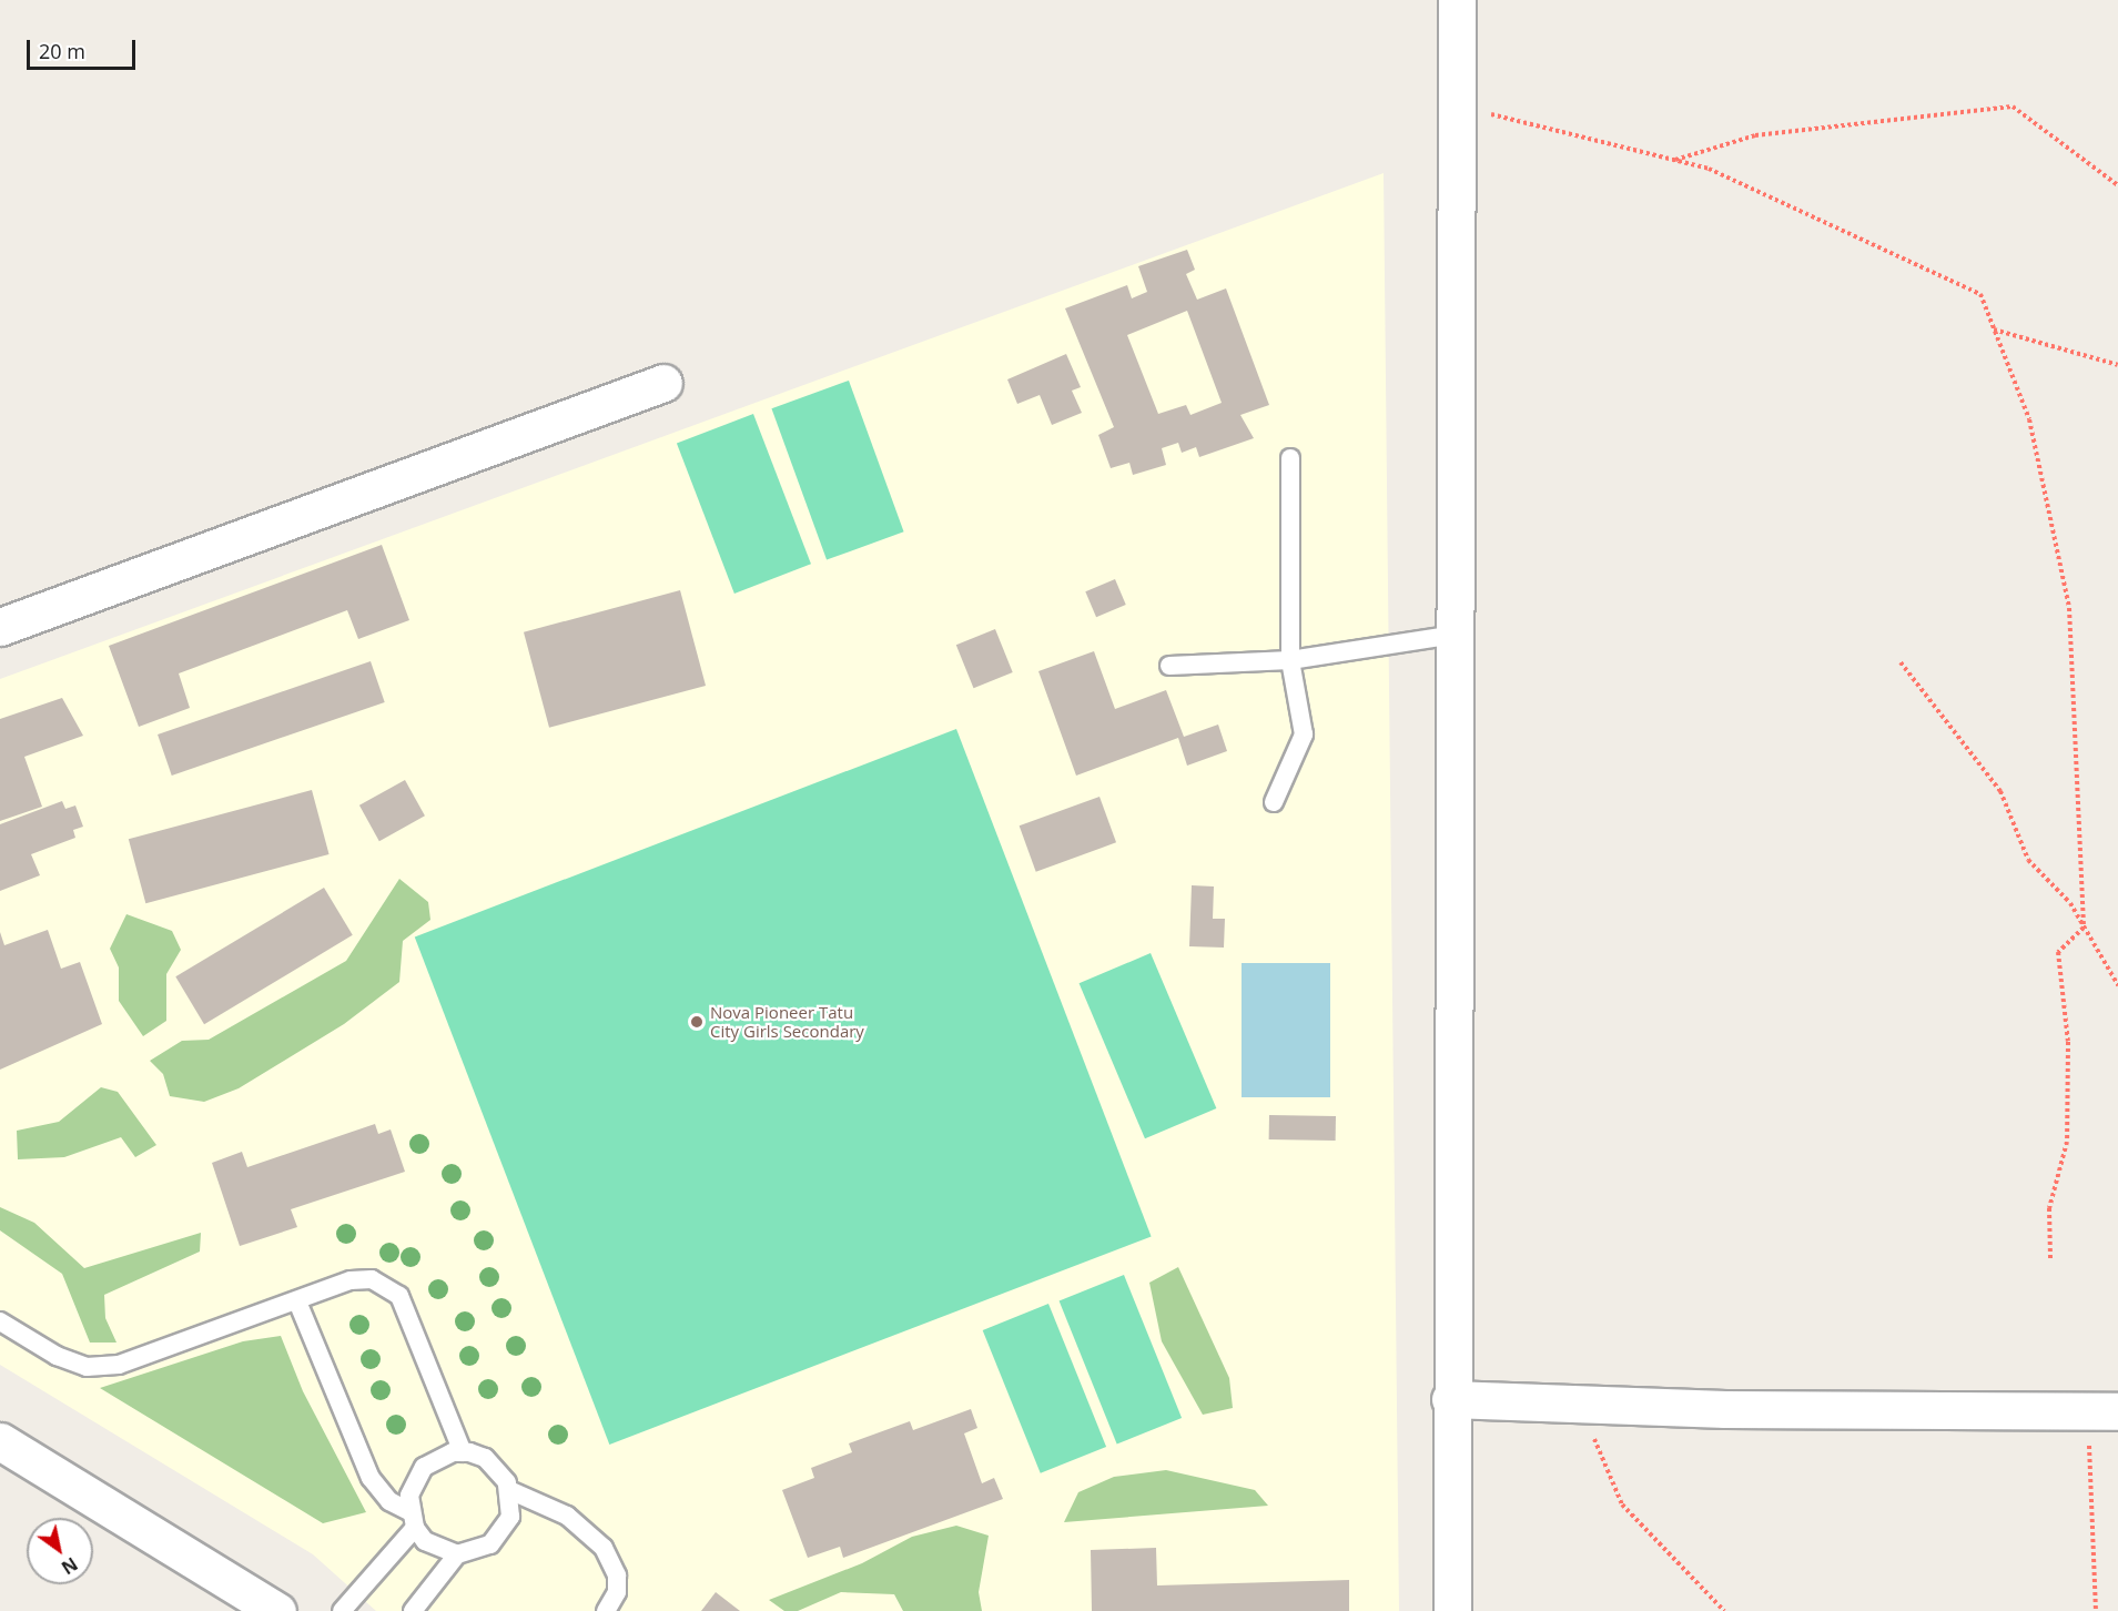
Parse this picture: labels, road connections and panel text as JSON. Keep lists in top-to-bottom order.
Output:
{
  "places": ["Nova Pioneer Tatu City Girls Secondary"],
  "scale_bar": "20 m",
  "north": "bottom right"
}
